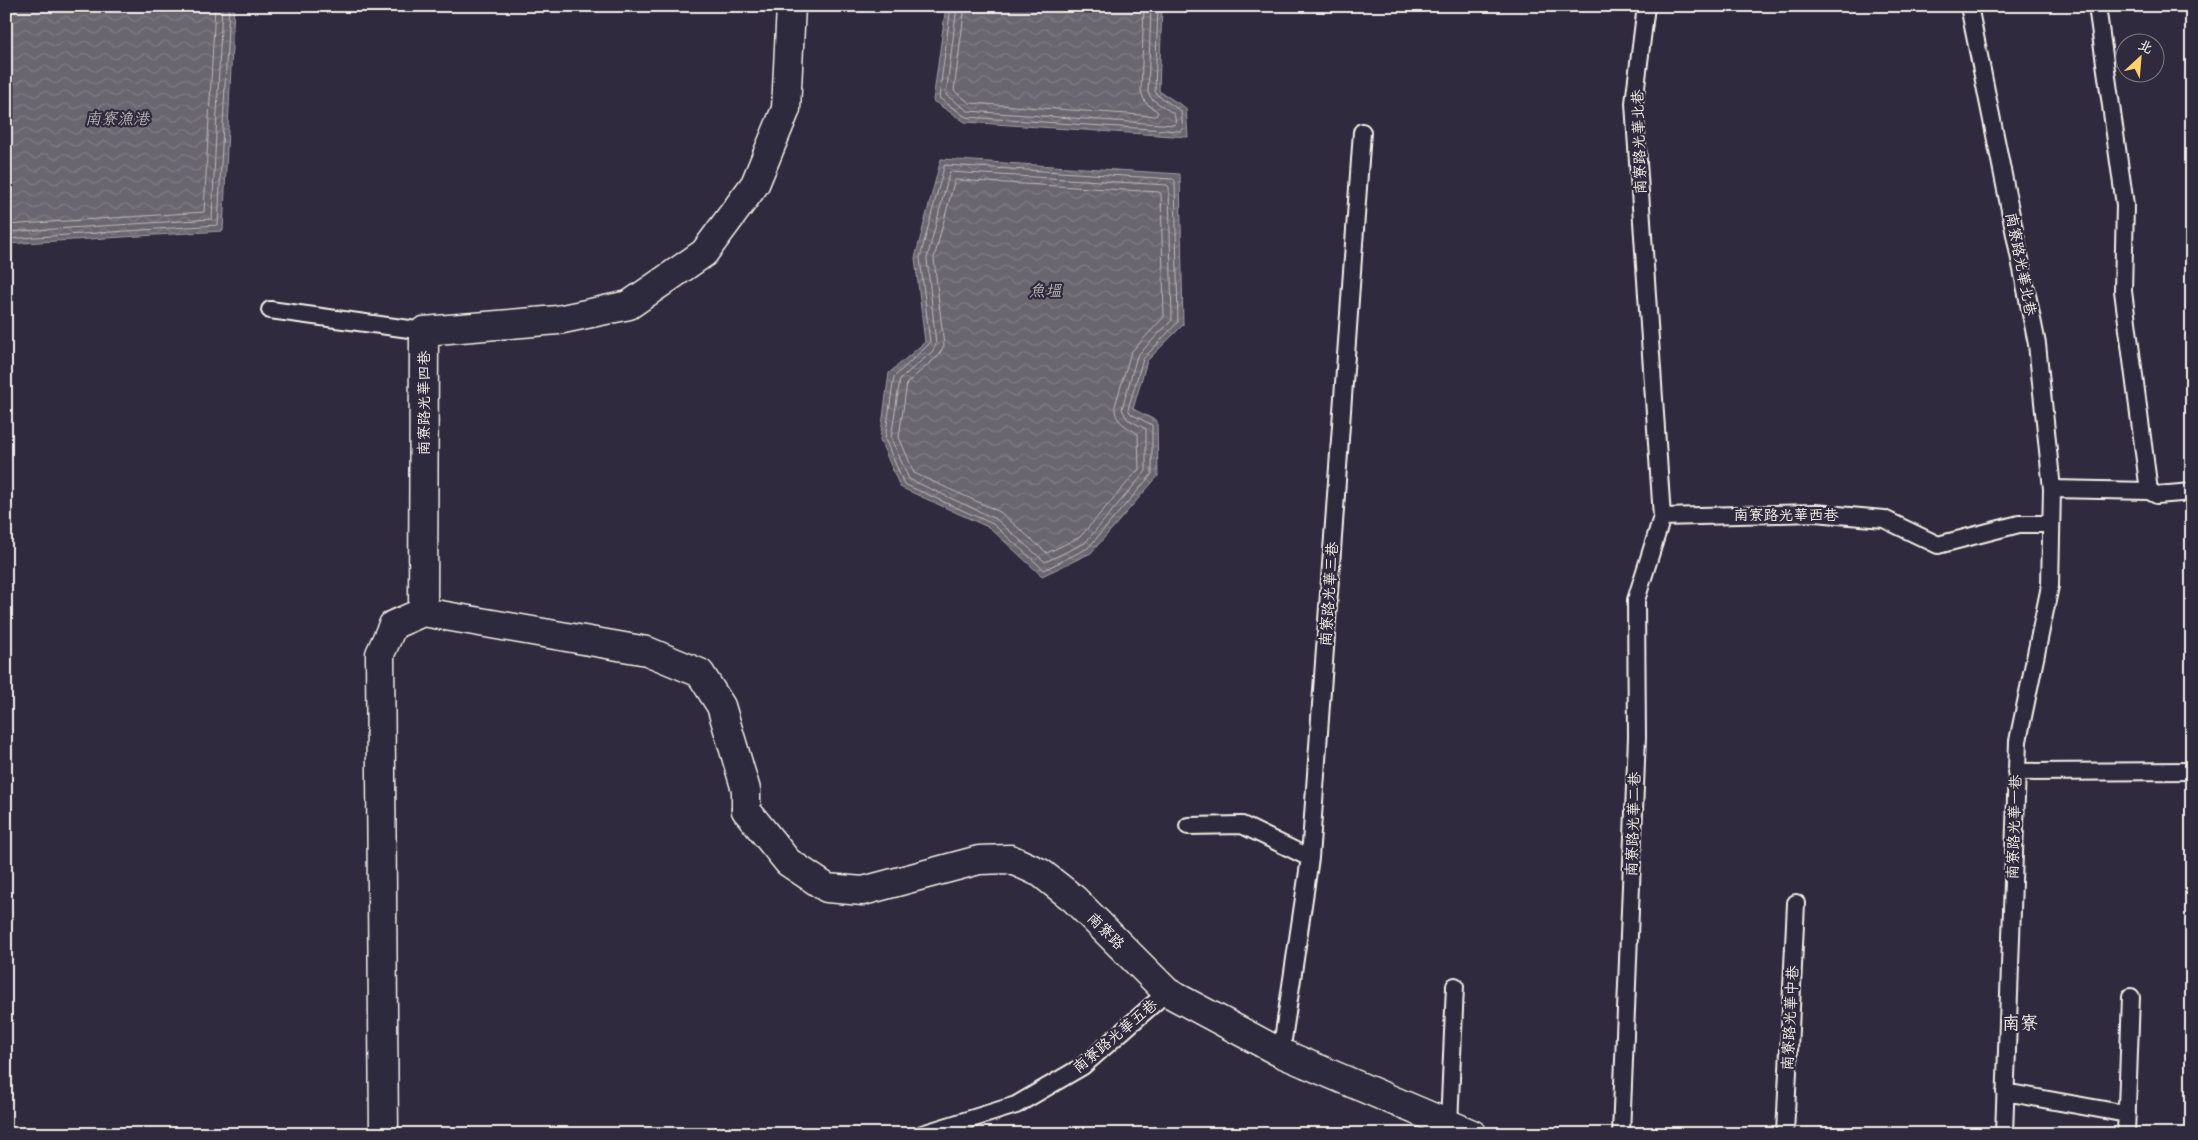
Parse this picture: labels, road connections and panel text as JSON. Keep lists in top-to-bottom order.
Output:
{
  "streets": {
    "street": ["南寮路光華四巷", "南寮路"],
    "lane": [
      "南寮路光華北巷",
      "南寮路光華西巷",
      "南寮路光華三巷",
      "南寮路光華二巷",
      "南寮路光華一巷",
      "南寮路光華中巷",
      "南寮路光華五巷"
    ]
  },
  "crossings": [
    ["南寮路光華北巷", "南寮路光華西巷"],
    ["南寮路光華北巷", "南寮路光華二巷"],
    ["南寮路光華北巷", "南寮路光華一巷"],
    ["南寮路光華四巷", "南寮路"],
    ["南寮路光華西巷", "南寮路光華二巷"],
    ["南寮路光華西巷", "南寮路光華一巷"],
    ["南寮路光華三巷", "南寮路"],
    ["南寮路", "南寮路光華五巷"]
  ],
  "districts": ["南寮"],
  "water": ["南寮漁港", "魚塭"],
  "north": "top right"
}
